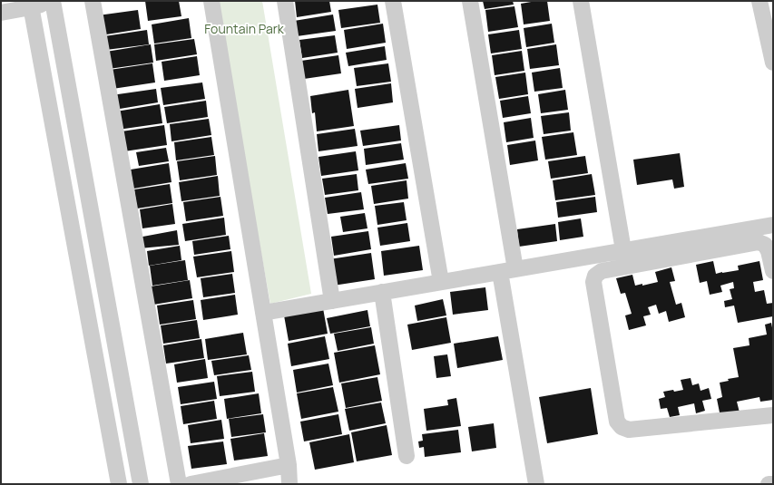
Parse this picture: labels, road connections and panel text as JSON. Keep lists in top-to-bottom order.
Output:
{
  "parks": ["Fountain Park"]
}
